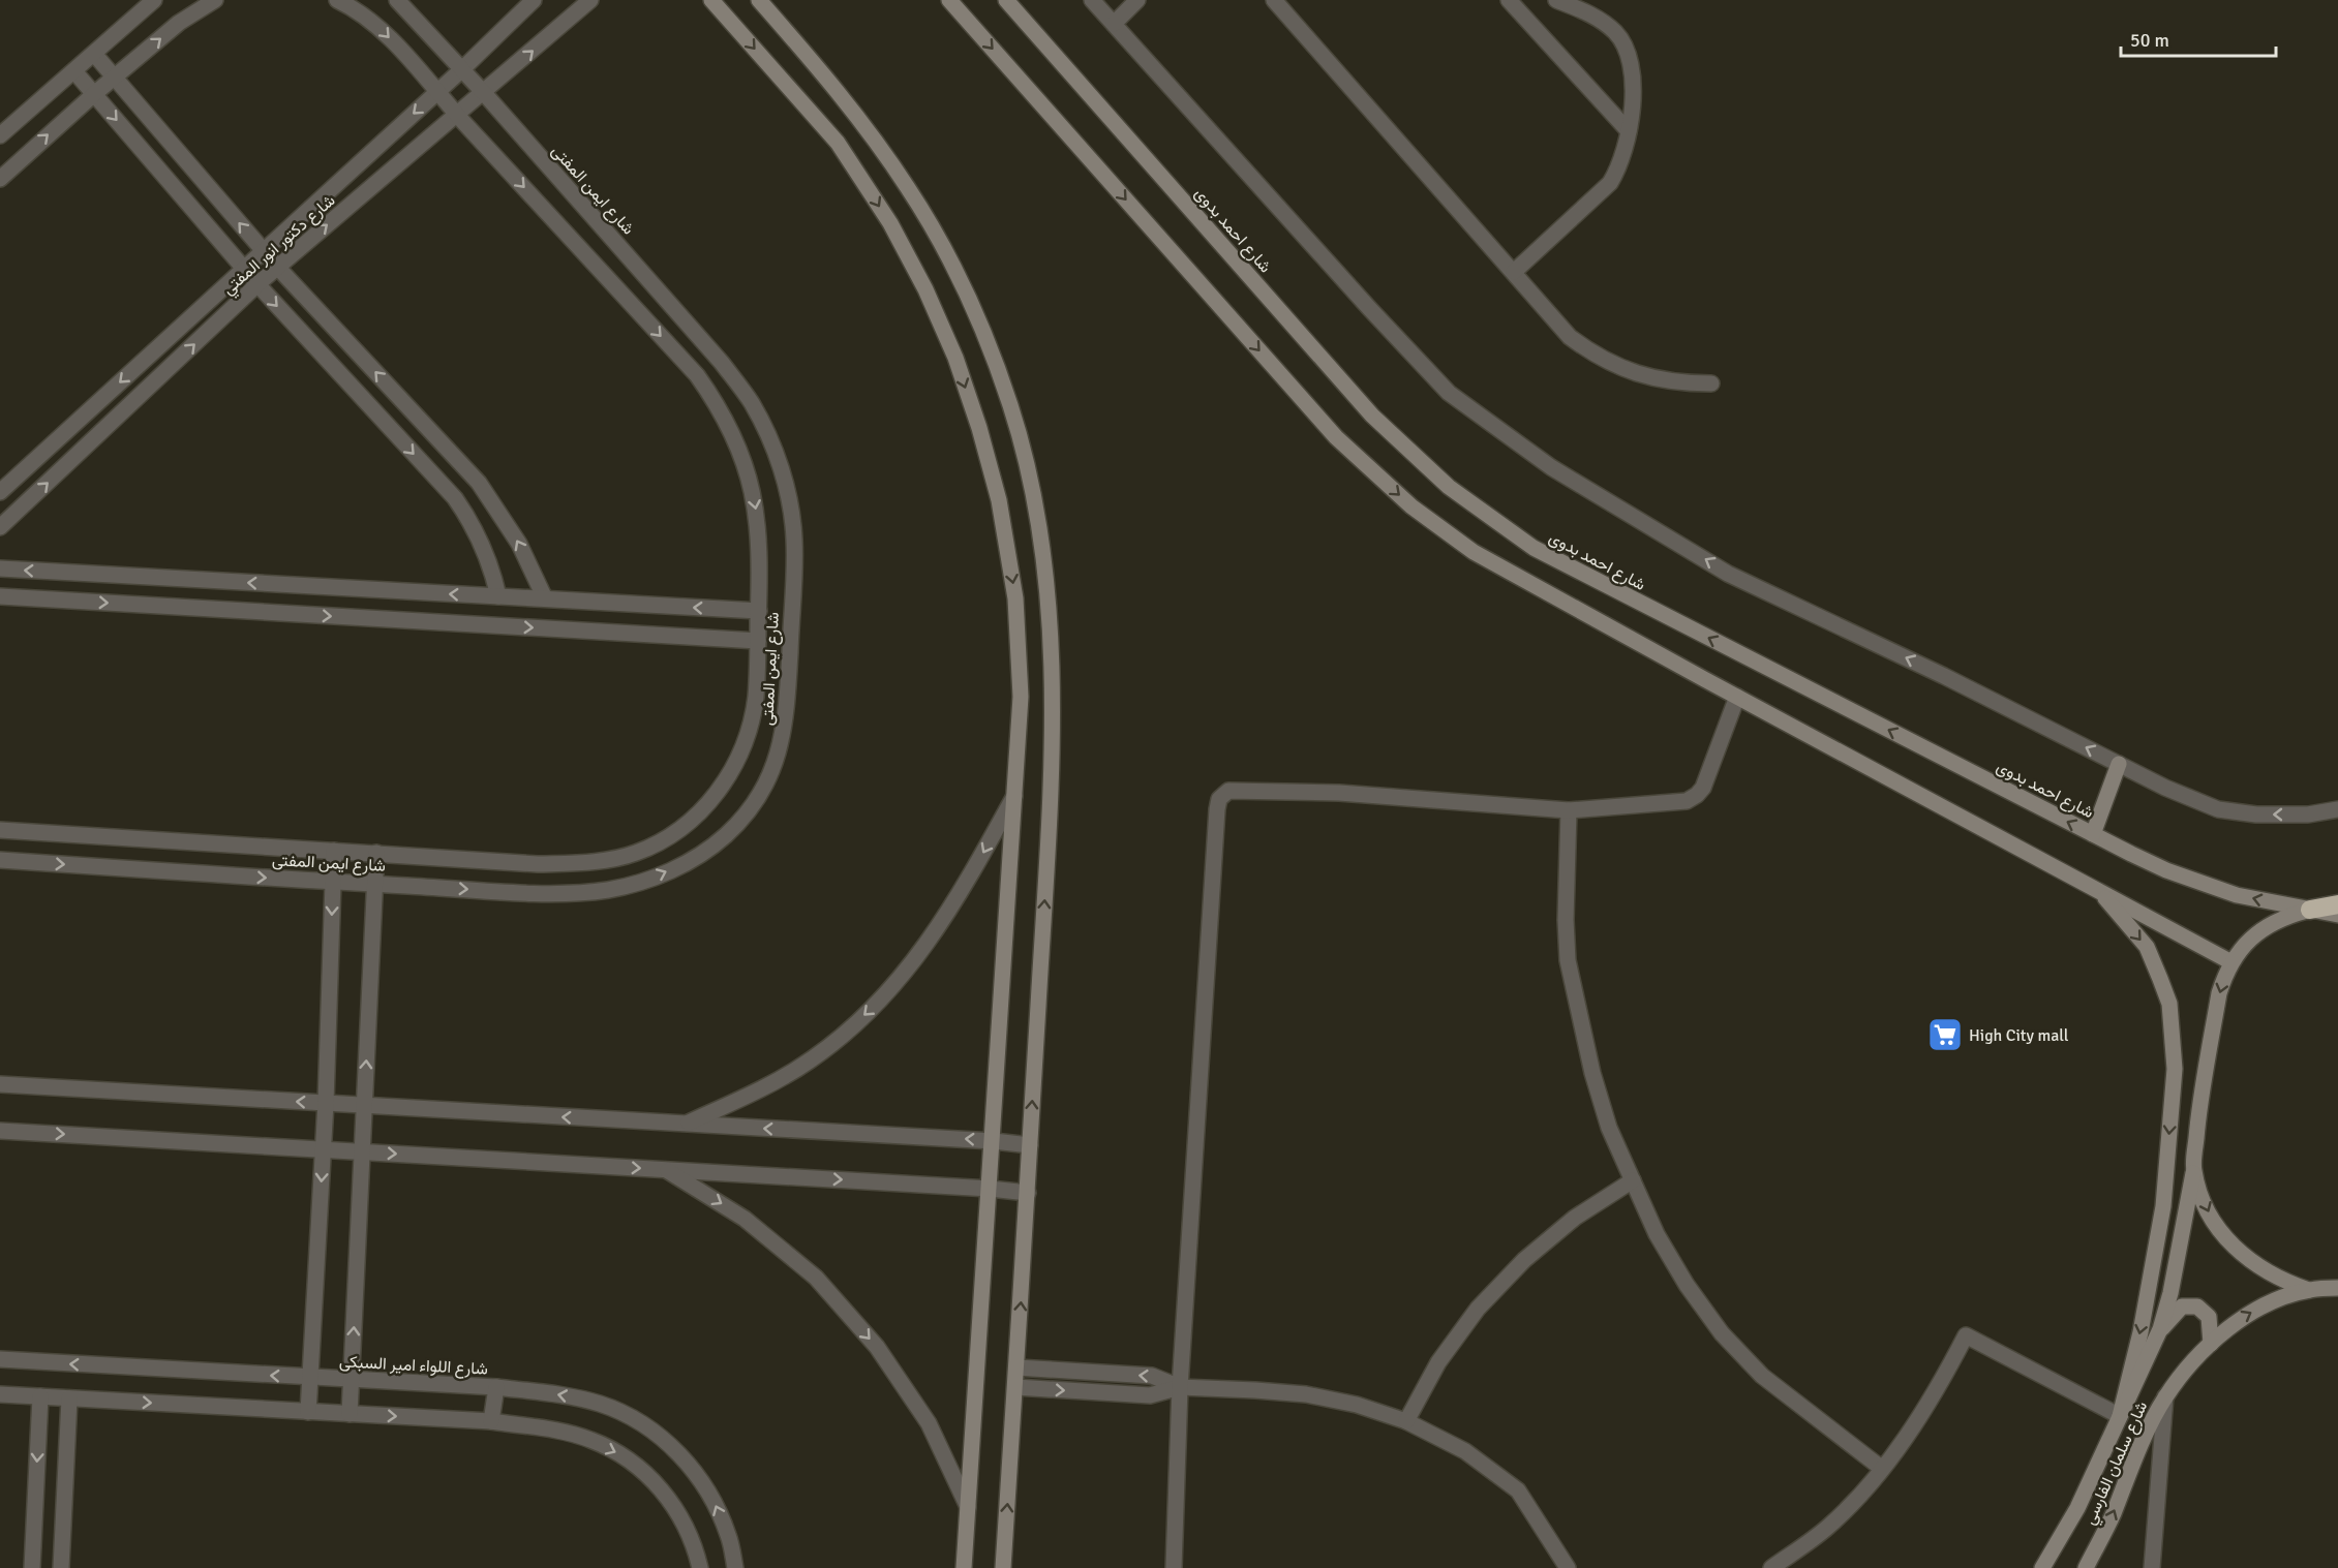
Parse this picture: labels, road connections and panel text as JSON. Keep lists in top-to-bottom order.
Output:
{
  "streets": {
    "street": [
      "شارع ايمن المفتى",
      "شارع احمد بدوى",
      "شارع دكتور انور المفتي",
      "شارع اللواء امير السبكى",
      "شارع سلمان الفارسي"
    ]
  },
  "crossings": [
    ["شارع ايمن المفتى", "شارع دكتور انور المفتي"]
  ],
  "places": {
    "supermarket": ["High City mall"]
  },
  "scale_bar": "50 m"
}
